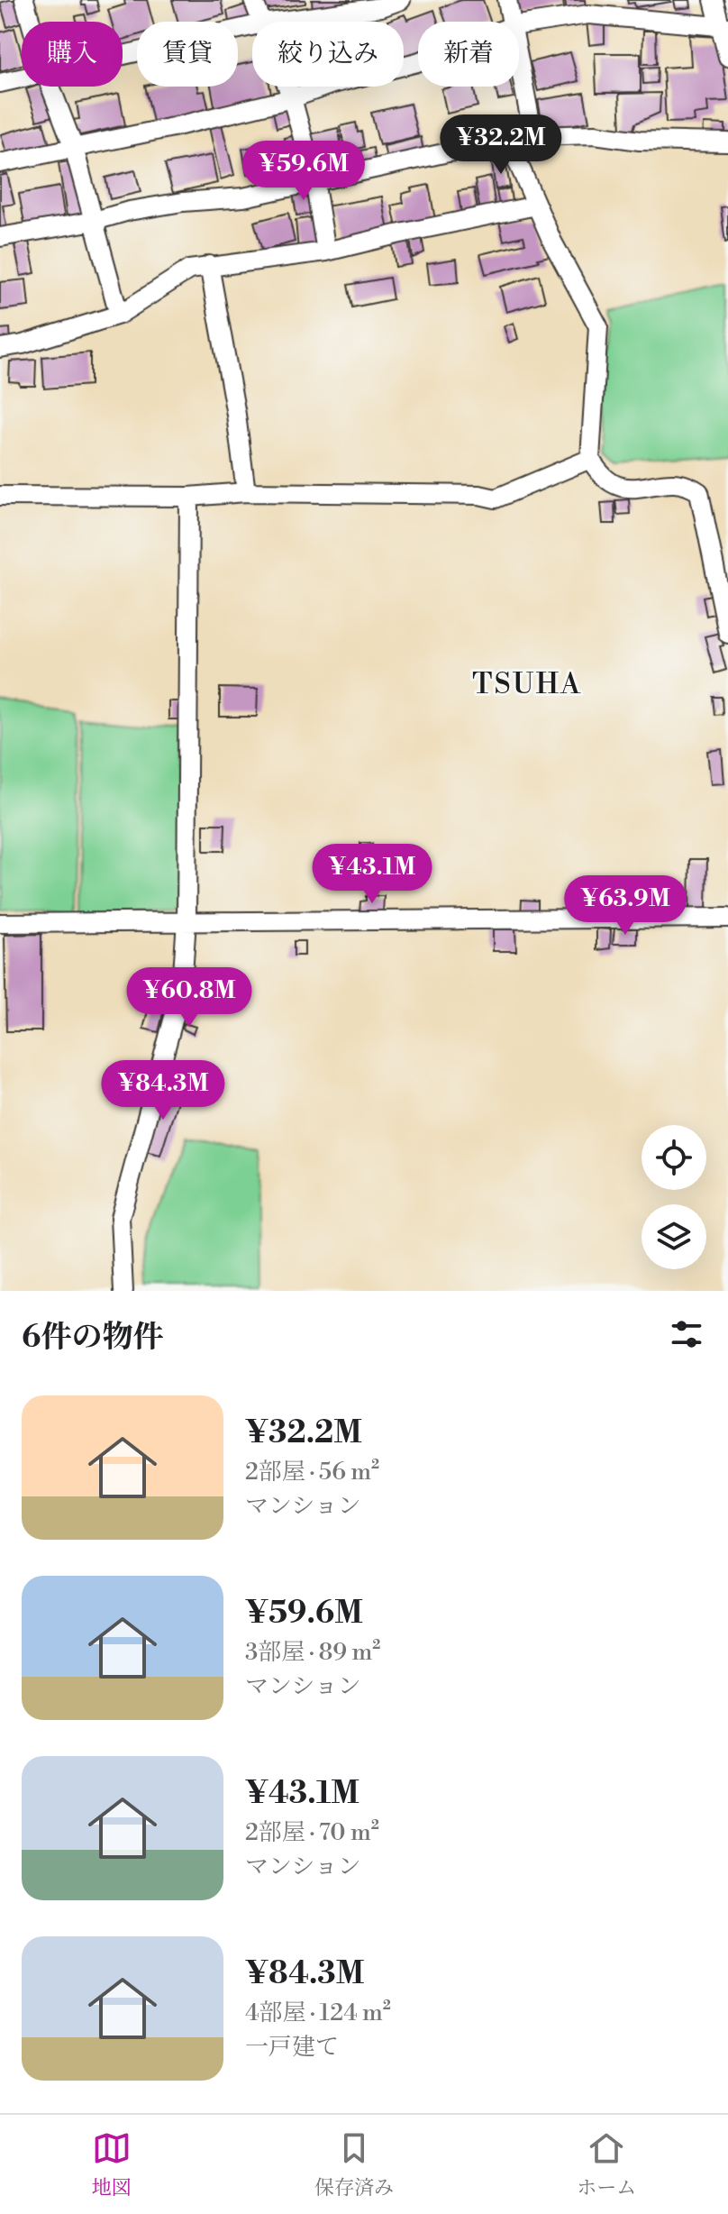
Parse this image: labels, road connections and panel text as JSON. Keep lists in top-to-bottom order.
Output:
{
  "districts": ["TSUHA"],
  "page": {
    "chip": [
      "購入",
      "賃貸",
      "絞り込み",
      "新着"
    ],
    "price": [
      "¥32.2M",
      "¥59.6M",
      "¥43.1M",
      "¥63.9M",
      "¥60.8M",
      "¥84.3M"
    ],
    "heading": "6件の物件",
    "list": [
      {
        "name": "¥32.2M",
        "note": "2部屋 · 56 m² · マンション"
      },
      {
        "name": "¥59.6M",
        "note": "3部屋 · 89 m² · マンション"
      },
      {
        "name": "¥43.1M",
        "note": "2部屋 · 70 m² · マンション"
      },
      {
        "name": "¥84.3M",
        "note": "4部屋 · 124 m² · 一戸建て"
      }
    ],
    "tabs": ["地図", "保存済み", "ホーム"]
  }
}
